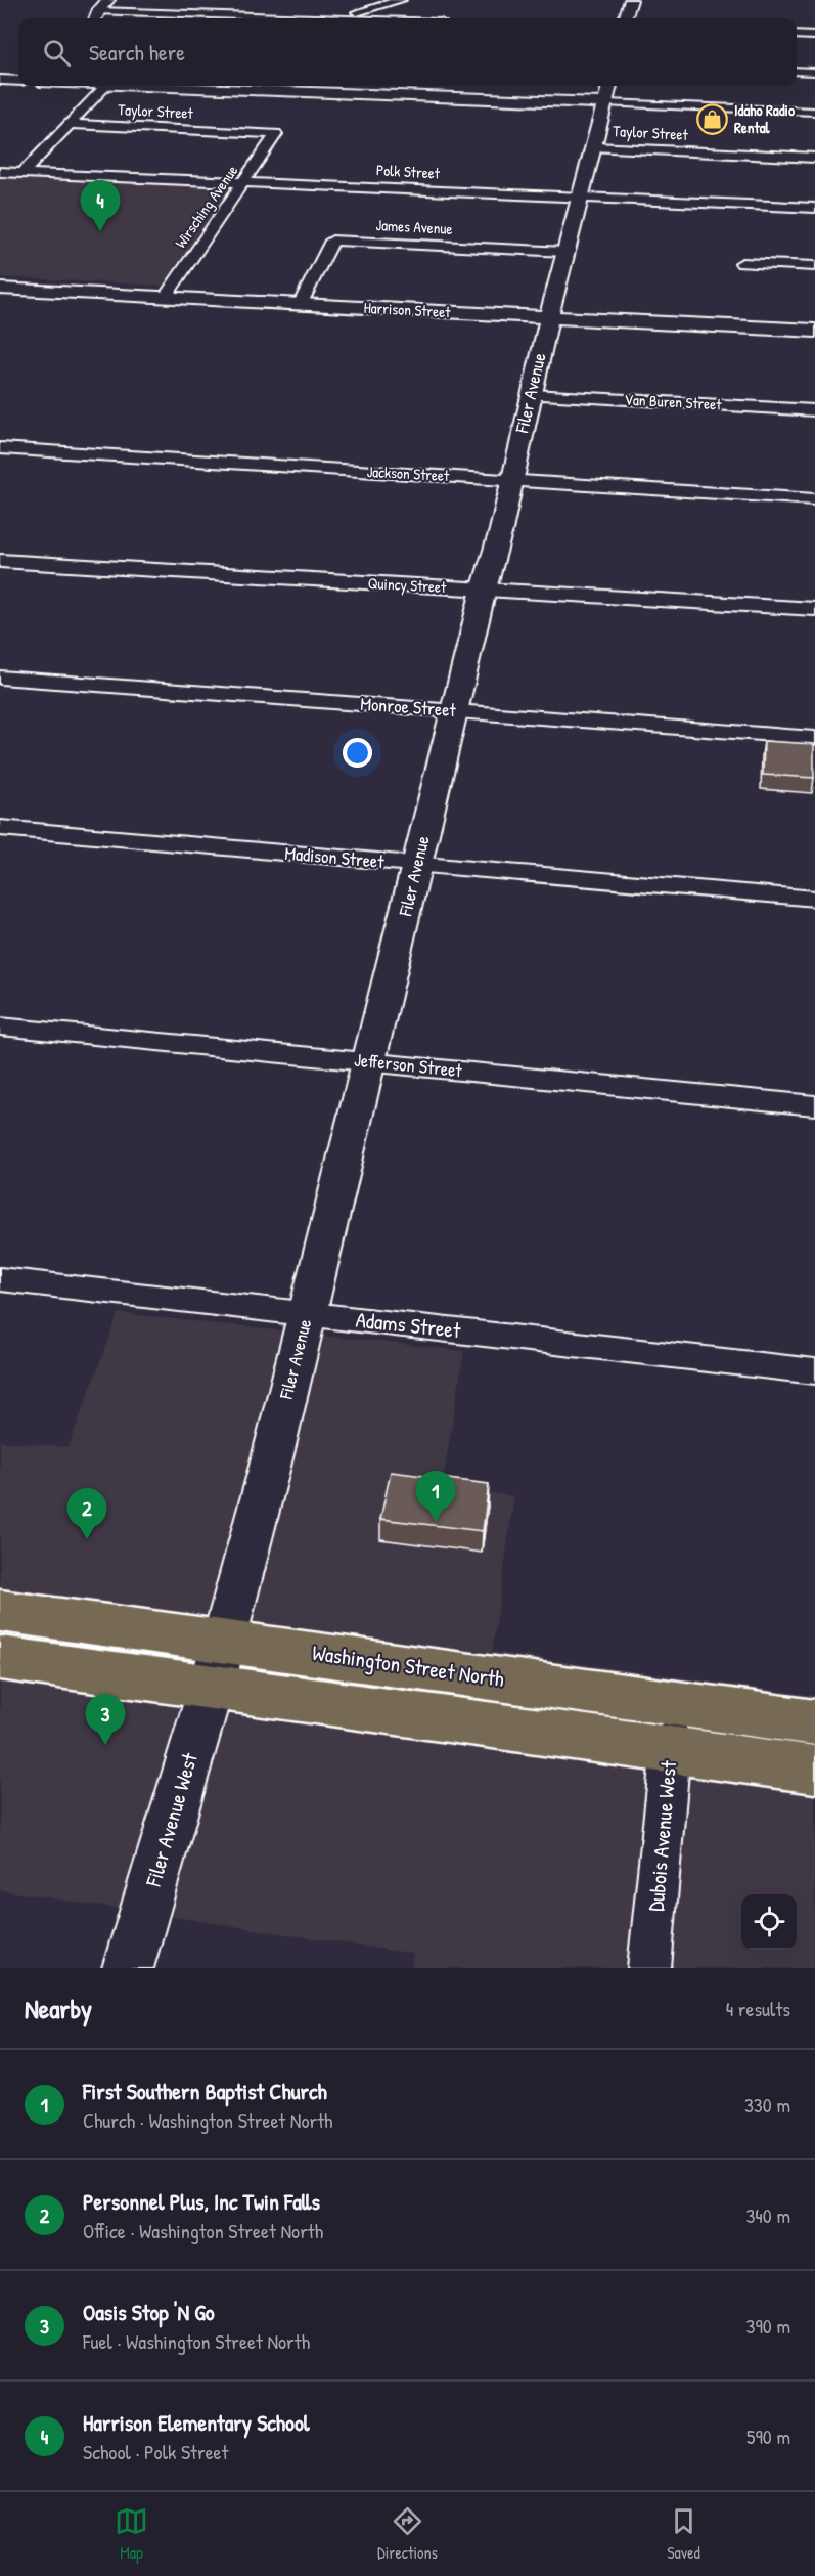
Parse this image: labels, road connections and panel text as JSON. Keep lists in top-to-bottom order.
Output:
{
  "streets": {
    "street": [
      "Taylor Street",
      "Polk Street",
      "Wirsching Avenue",
      "James Avenue",
      "Harrison Street",
      "Filer Avenue",
      "Van Buren Street",
      "Jackson Street",
      "Quincy Street",
      "Monroe Street",
      "Madison Street",
      "Jefferson Street",
      "Adams Street",
      "Filer Avenue West",
      "Dubois Avenue West"
    ]
  },
  "crossings": [
    ["Taylor Street", "Wirsching Avenue"],
    ["Taylor Street", "Filer Avenue"],
    ["Polk Street", "Wirsching Avenue"],
    ["Polk Street", "Filer Avenue"],
    ["Wirsching Avenue", "Harrison Street"],
    ["James Avenue", "Harrison Street"],
    ["James Avenue", "Filer Avenue"],
    ["Harrison Street", "Filer Avenue"],
    ["Filer Avenue", "Van Buren Street"],
    ["Filer Avenue", "Jackson Street"],
    ["Filer Avenue", "Quincy Street"],
    ["Filer Avenue", "Monroe Street"],
    ["Filer Avenue", "Madison Street"],
    ["Filer Avenue", "Jefferson Street"],
    ["Filer Avenue", "Adams Street"],
    ["Filer Avenue", "Filer Avenue West"]
  ],
  "places": {
    "shop": ["Idaho Radio Rental"]
  },
  "page": {
    "search": "Search here",
    "pins": [
      "4",
      "1",
      "2",
      "3"
    ],
    "heading": ["Nearby", "4 results"],
    "list": [
      {
        "mark": "1",
        "name": "First Southern Baptist Church",
        "note": "Church · Washington Street North",
        "value": "330 m"
      },
      {
        "mark": "2",
        "name": "Personnel Plus, Inc Twin Falls",
        "note": "Office · Washington Street North",
        "value": "340 m"
      },
      {
        "mark": "3",
        "name": "Oasis Stop 'N Go",
        "note": "Fuel · Washington Street North",
        "value": "390 m"
      },
      {
        "mark": "4",
        "name": "Harrison Elementary School",
        "note": "School · Polk Street",
        "value": "590 m"
      }
    ],
    "nav": ["Map", "Directions", "Saved"]
  }
}
